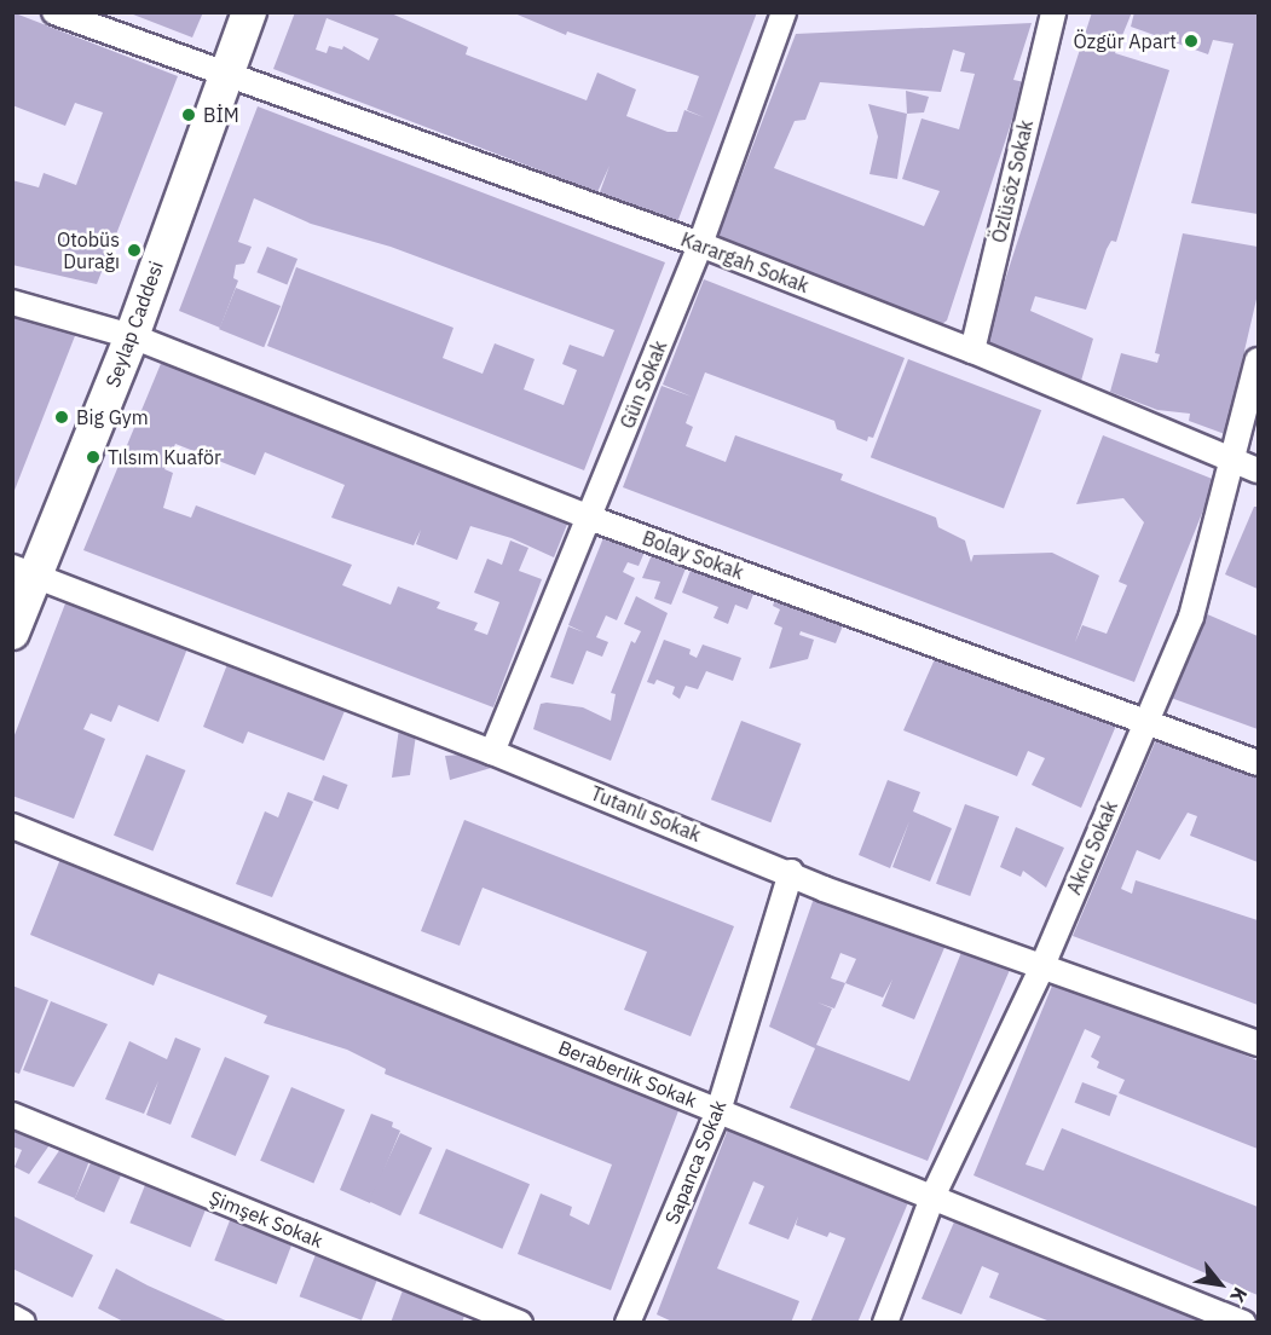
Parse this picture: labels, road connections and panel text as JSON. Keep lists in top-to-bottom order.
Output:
{
  "streets": {
    "main road": ["Seylap Caddesi"],
    "street": [
      "Özlüsöz Sokak",
      "Karargah Sokak",
      "Gün Sokak",
      "Bolay Sokak",
      "Tutanlı Sokak",
      "Akıcı Sokak",
      "Beraberlik Sokak",
      "Sapanca Sokak",
      "Şimşek Sokak"
    ]
  },
  "crossings": [
    ["Özlüsöz Sokak", "Karargah Sokak"],
    ["Karargah Sokak", "Seylap Caddesi"],
    ["Karargah Sokak", "Gün Sokak"],
    ["Karargah Sokak", "Akıcı Sokak"],
    ["Seylap Caddesi", "Bolay Sokak"],
    ["Seylap Caddesi", "Tutanlı Sokak"],
    ["Gün Sokak", "Bolay Sokak"],
    ["Gün Sokak", "Tutanlı Sokak"],
    ["Bolay Sokak", "Akıcı Sokak"],
    ["Tutanlı Sokak", "Akıcı Sokak"],
    ["Tutanlı Sokak", "Sapanca Sokak"],
    ["Akıcı Sokak", "Beraberlik Sokak"],
    ["Beraberlik Sokak", "Sapanca Sokak"]
  ],
  "places": [
    "Özgür Apart",
    "BİM",
    "Otobüs Durağı",
    "Big Gym",
    "Tılsım Kuaför"
  ],
  "north": "bottom right"
}
